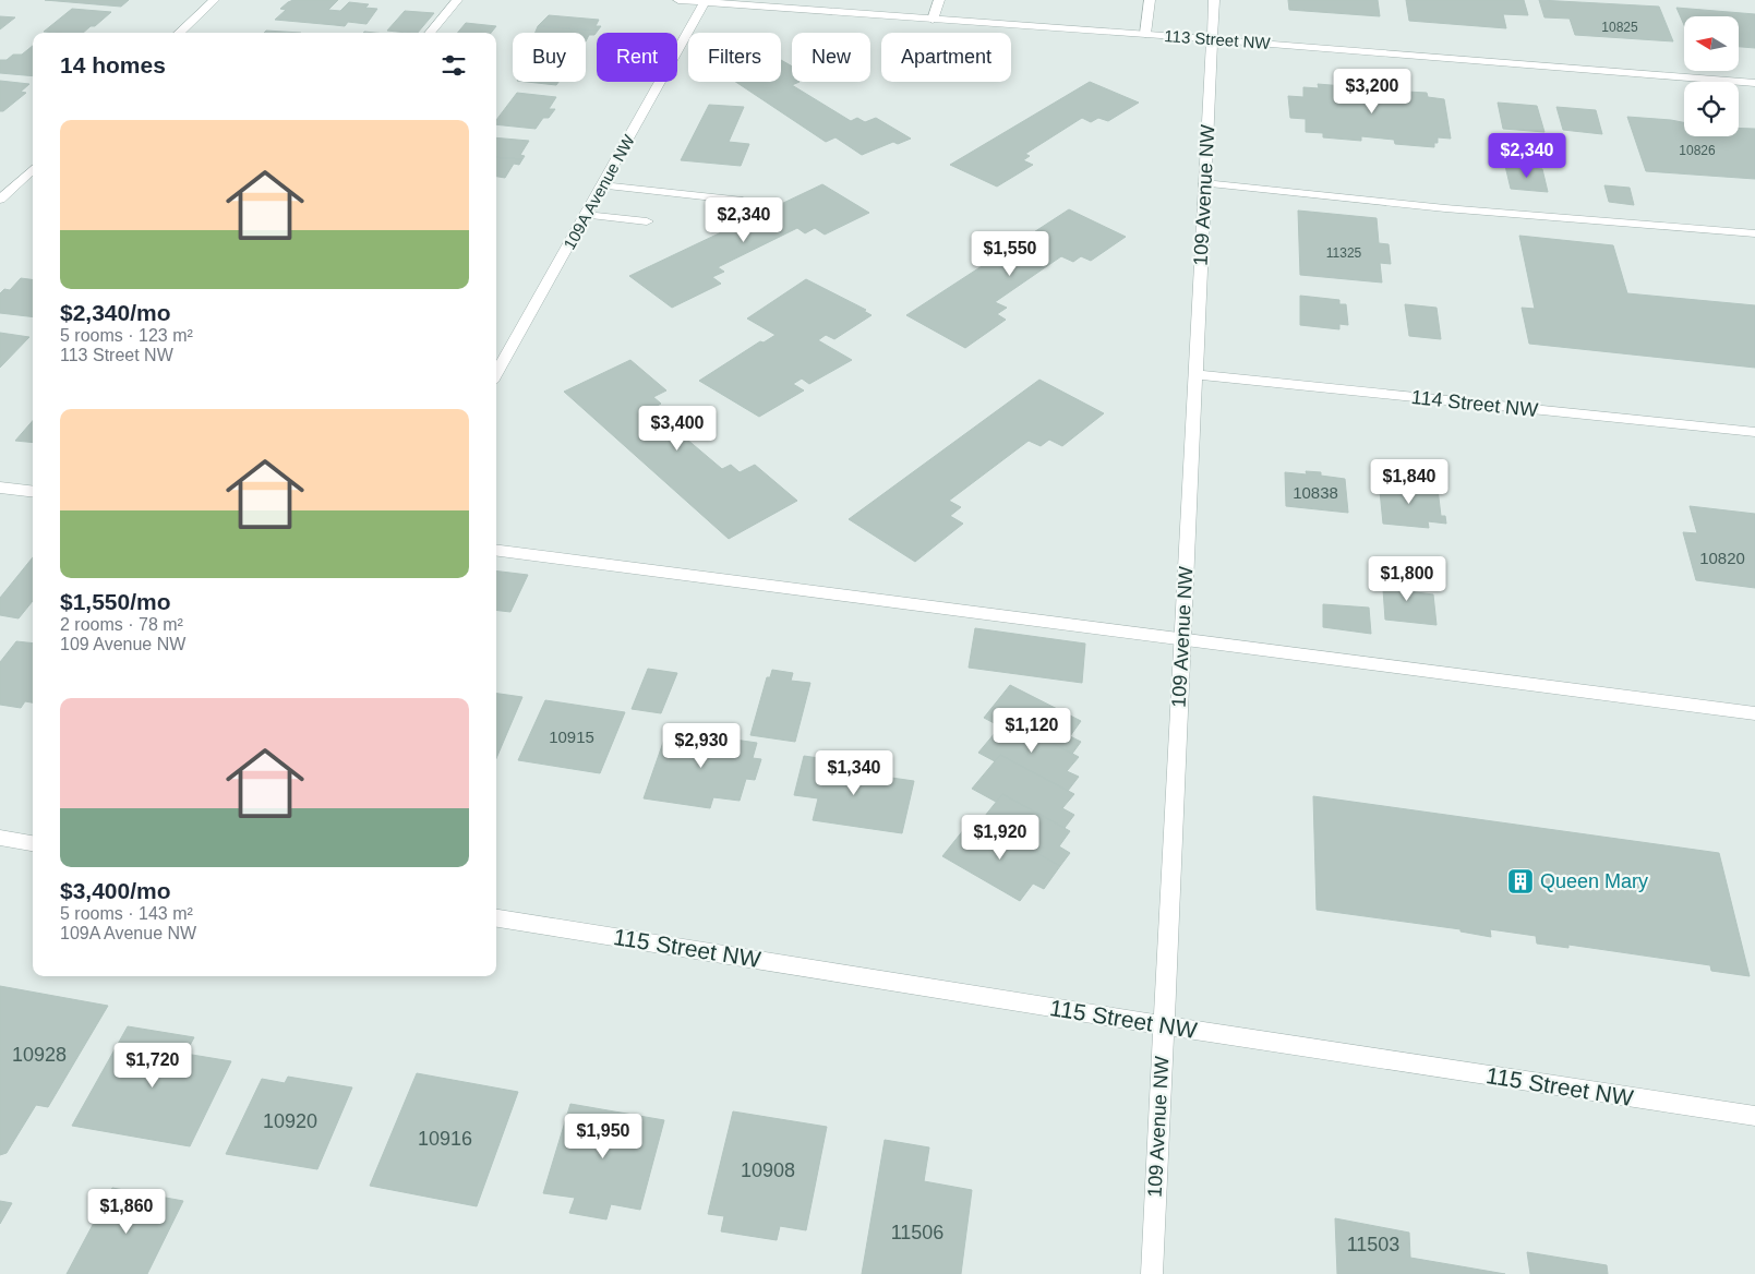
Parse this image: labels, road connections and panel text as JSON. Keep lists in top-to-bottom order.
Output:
{
  "streets": {
    "street": [
      "113 Street NW",
      "109A Avenue NW",
      "109 Avenue NW",
      "114 Street NW",
      "115 Street NW"
    ]
  },
  "crossings": [
    ["113 Street NW", "109A Avenue NW"],
    ["113 Street NW", "109 Avenue NW"],
    ["109 Avenue NW", "114 Street NW"],
    ["109 Avenue NW", "115 Street NW"]
  ],
  "places": {
    "building": ["Queen Mary"]
  },
  "house_numbers": [
    "10825",
    "10826",
    "11325",
    "10838",
    "10820",
    "10915",
    "10928",
    "10920",
    "10916",
    "10908",
    "11506",
    "11503"
  ],
  "north": "left",
  "page": {
    "chip": [
      "Buy",
      "Rent",
      "Filters",
      "New",
      "Apartment"
    ],
    "heading": "14 homes",
    "price": [
      "$3,200",
      "$2,340",
      "$2,340",
      "$1,550",
      "$3,400",
      "$1,840",
      "$1,800",
      "$1,120",
      "$2,930",
      "$1,340",
      "$1,920",
      "$1,720",
      "$1,950",
      "$1,860"
    ],
    "list": [
      {
        "name": "$2,340/mo",
        "note": "5 rooms · 123 m² · 113 Street NW"
      },
      {
        "name": "$1,550/mo",
        "note": "2 rooms · 78 m² · 109 Avenue NW"
      },
      {
        "name": "$3,400/mo",
        "note": "5 rooms · 143 m² · 109A Avenue NW"
      }
    ]
  }
}
